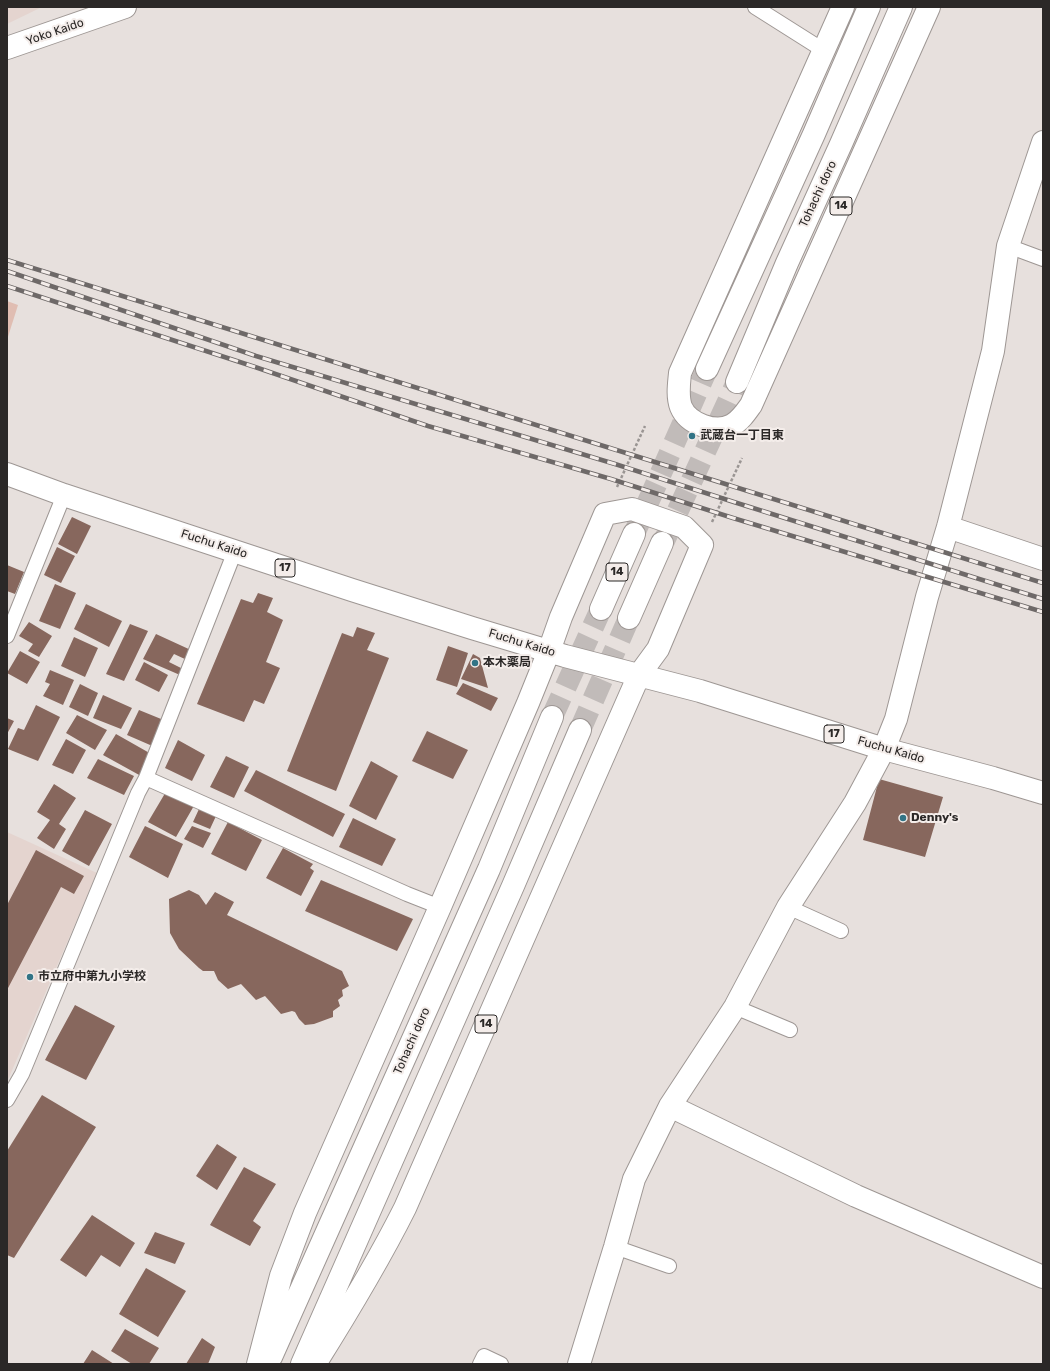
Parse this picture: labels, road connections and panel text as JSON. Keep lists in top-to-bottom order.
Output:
{
  "streets": {
    "main road": [
      "Yoko Kaido",
      "Tohachi doro",
      "14",
      "Fuchu Kaido",
      "17"
    ]
  },
  "crossings": [
    ["14", "Fuchu Kaido"]
  ],
  "places": [
    "武蔵台一丁目東",
    "本木薬局",
    "Denny's",
    "市立府中第九小学校"
  ]
}
